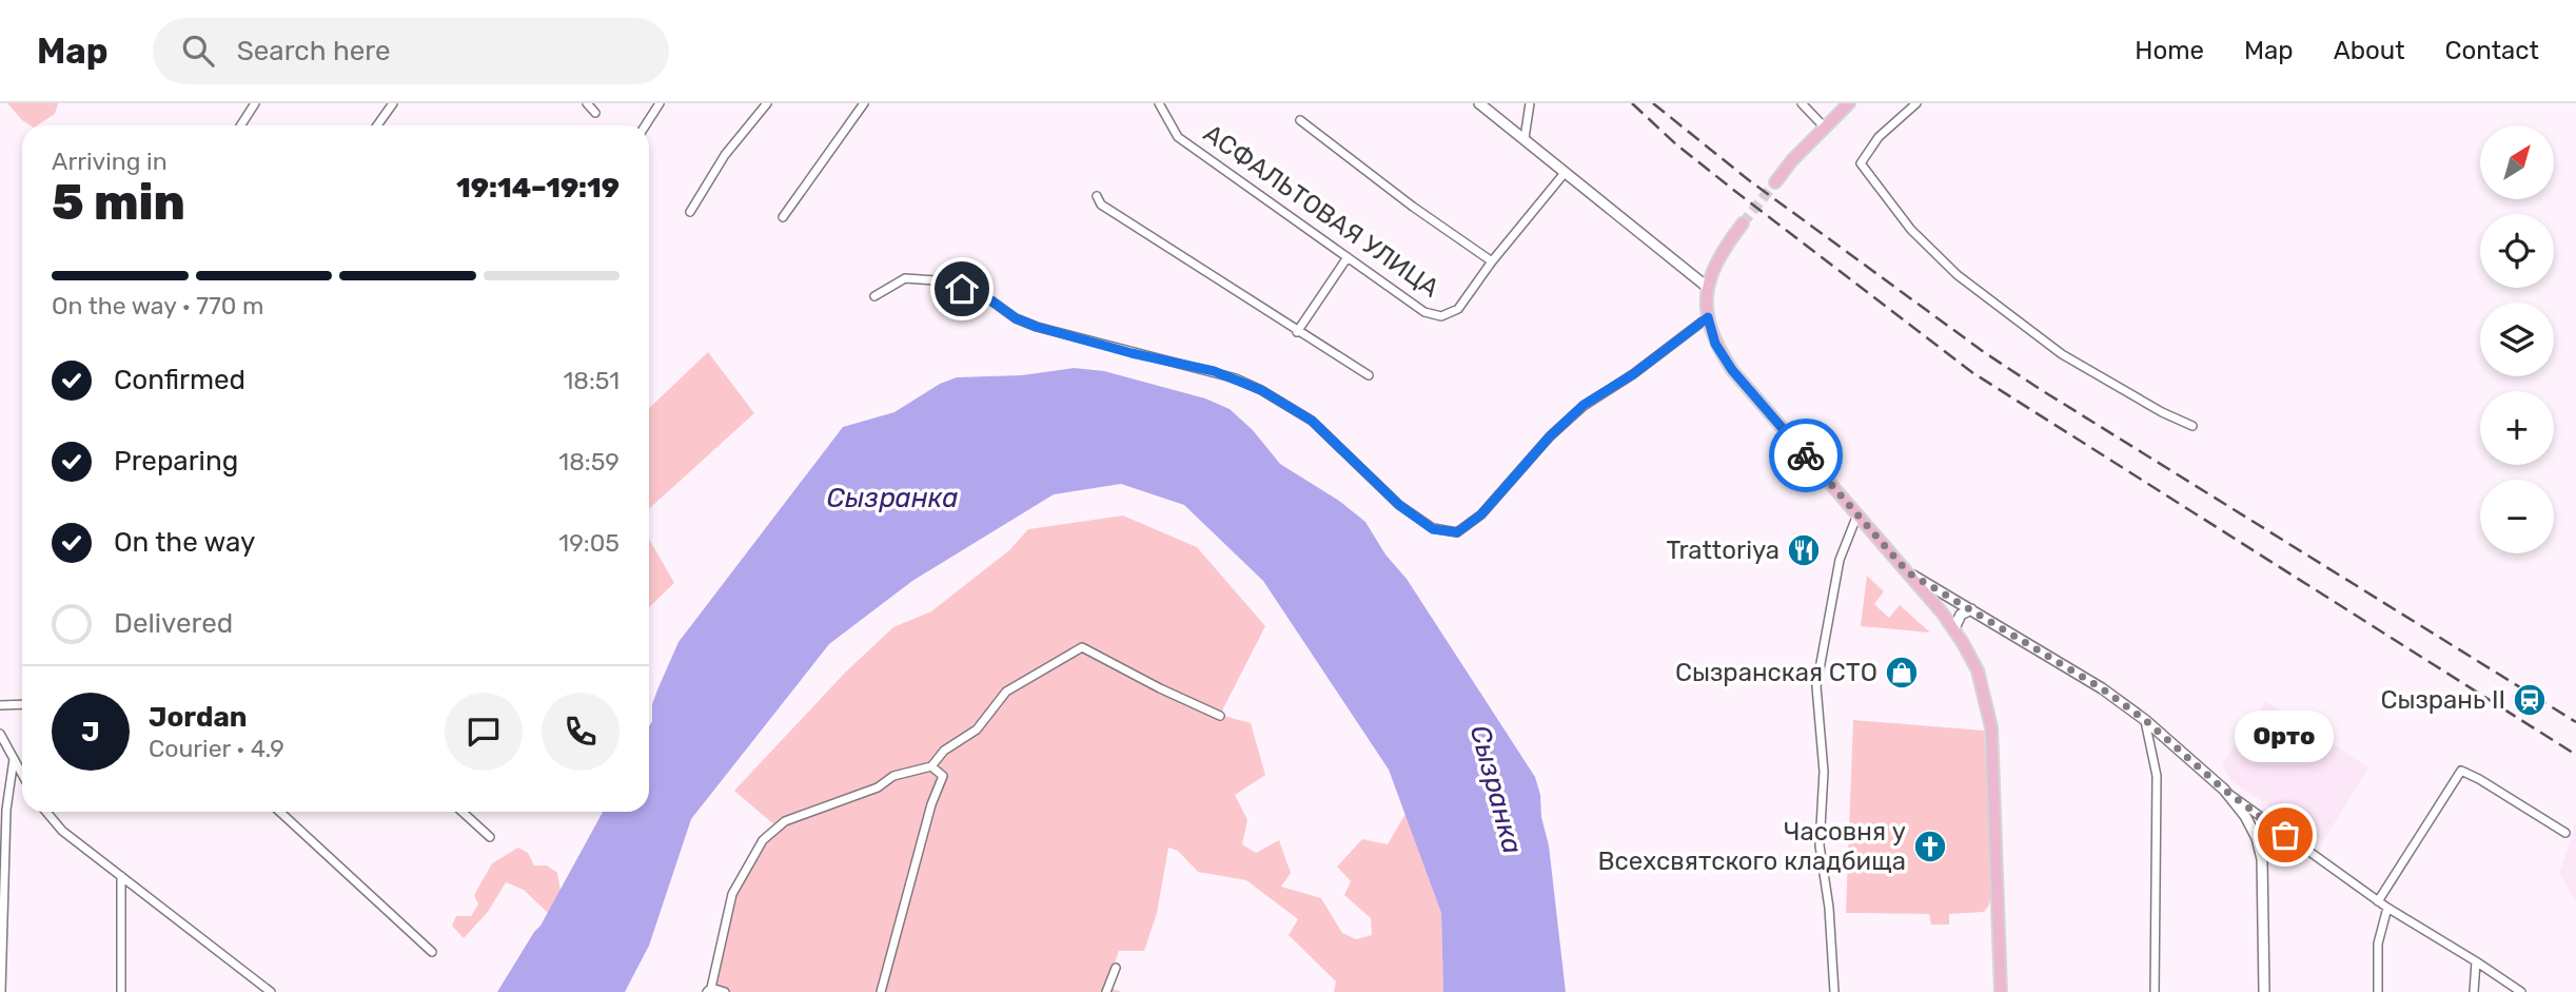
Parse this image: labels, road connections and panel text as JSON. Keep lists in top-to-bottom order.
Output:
{
  "streets": {
    "street": ["АСФАЛЬТОВАЯ УЛИЦА"]
  },
  "water": ["Сызранка"],
  "places": {
    "restaurant": ["Trattoriya"],
    "shop": ["Сызранская СТО"],
    "station": ["Сызрань II"],
    "other": ["Орто"],
    "church": ["Часовня у Всехсвятского кладбища"]
  },
  "north": "top right",
  "page": {
    "header": "Map",
    "search": "Search here",
    "nav": [
      "Home",
      "Map",
      "About",
      "Contact"
    ],
    "map_buttons": ["+", "−"],
    "heading": ["5 min", "Arriving in", "19:14–19:19"],
    "panel": ["Jordan", "Courier · 4.9"],
    "bar": "On the way · 770 m",
    "list": [
      ["Confirmed", "18:51"],
      ["Preparing", "18:59"],
      ["On the way", "19:05"],
      "Delivered"
    ],
    "round": "J",
    "bubble": "Орто"
  }
}
